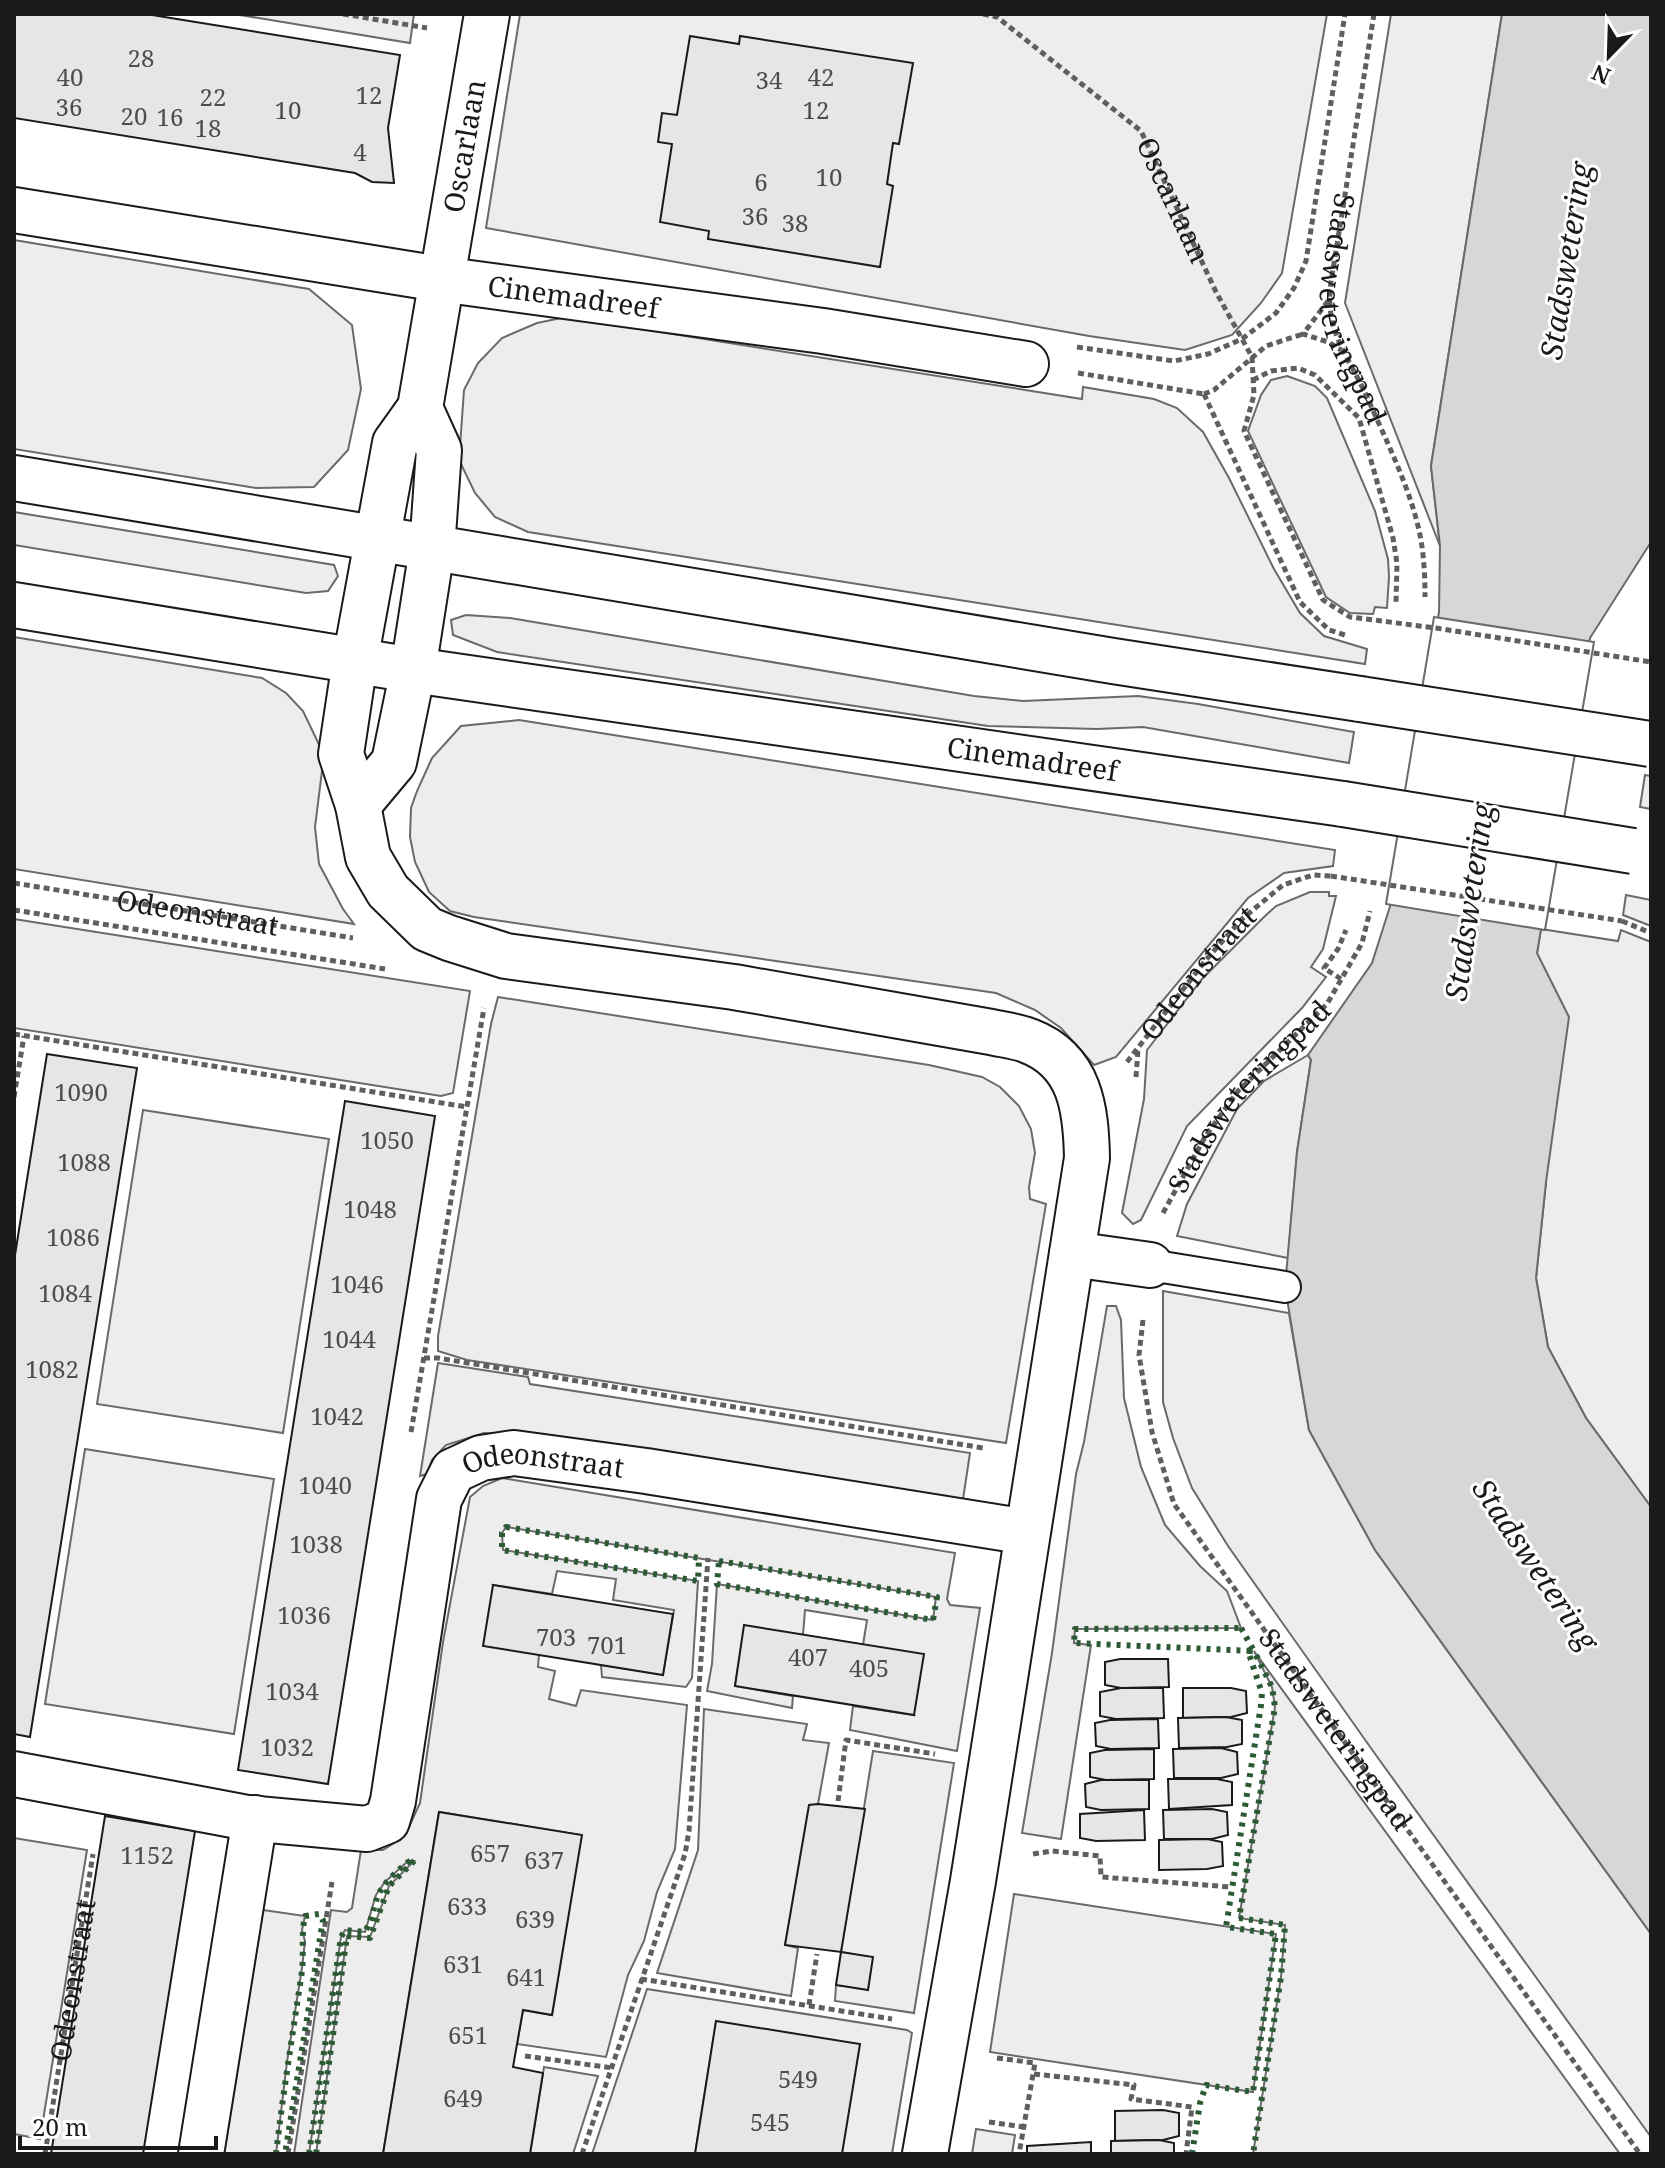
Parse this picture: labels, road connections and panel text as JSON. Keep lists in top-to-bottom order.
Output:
{
  "streets": {
    "street": ["Oscarlaan", "Cinemadreef", "Odeonstraat"],
    "path": ["Stadsweteringpad"]
  },
  "crossings": [
    ["Oscarlaan", "Cinemadreef"],
    ["Oscarlaan", "Stadsweteringpad"]
  ],
  "water": ["Stadswetering"],
  "house_numbers": [
    "28",
    "40",
    "42",
    "34",
    "12",
    "22",
    "36",
    "10",
    "12",
    "20",
    "16",
    "18",
    "4",
    "10",
    "6",
    "36",
    "38",
    "1090",
    "1050",
    "1088",
    "1048",
    "1086",
    "1046",
    "1084",
    "1044",
    "1082",
    "1042",
    "1040",
    "1038",
    "1036",
    "703",
    "701",
    "407",
    "405",
    "1034",
    "1032",
    "657",
    "1152",
    "637",
    "633",
    "639",
    "631",
    "641",
    "651",
    "549",
    "649",
    "545"
  ],
  "scale_bar": "20 m",
  "north": "bottom left"
}
